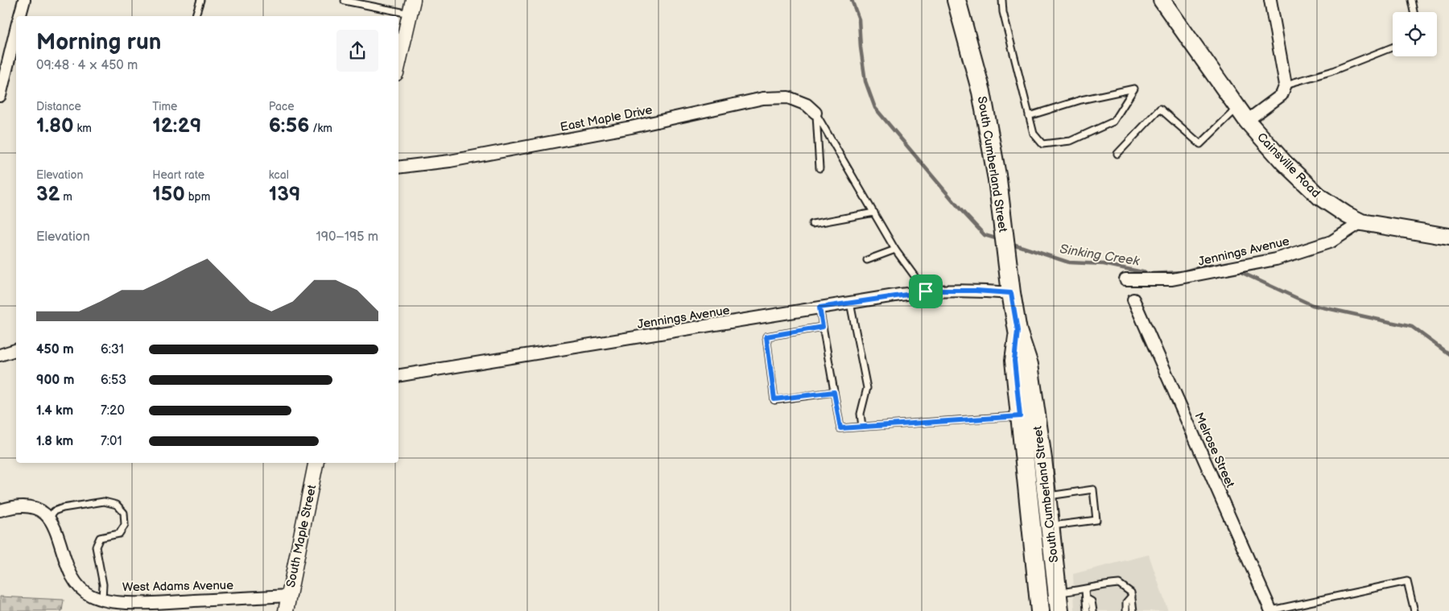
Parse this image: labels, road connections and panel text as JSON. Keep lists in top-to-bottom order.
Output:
{
  "streets": {
    "main road": ["South Cumberland Street", "Cainsville Road"],
    "street": [
      "East Maple Drive",
      "Jennings Avenue",
      "Melrose Street",
      "South Maple Street",
      "West Adams Avenue"
    ]
  },
  "crossings": [
    ["South Cumberland Street", "Jennings Avenue"],
    ["Cainsville Road", "Jennings Avenue"],
    ["South Maple Street", "West Adams Avenue"]
  ],
  "water": ["Sinking Creek"],
  "page": {
    "heading": ["Morning run", "09:48 · 4 × 450 m"],
    "stats": [
      ["Distance", "1.80 km"],
      ["Time", "12:29"],
      ["Pace", "6:56 /km"],
      ["Elevation", "32 m"],
      ["Heart rate", "150 bpm"],
      ["kcal", "139"]
    ],
    "chart": ["Elevation", "190–195 m"],
    "list": [
      {
        "name": "450 m",
        "note": "6:31"
      },
      {
        "name": "900 m",
        "note": "6:53"
      },
      {
        "name": "1.4 km",
        "note": "7:20"
      },
      {
        "name": "1.8 km",
        "note": "7:01"
      }
    ]
  }
}
